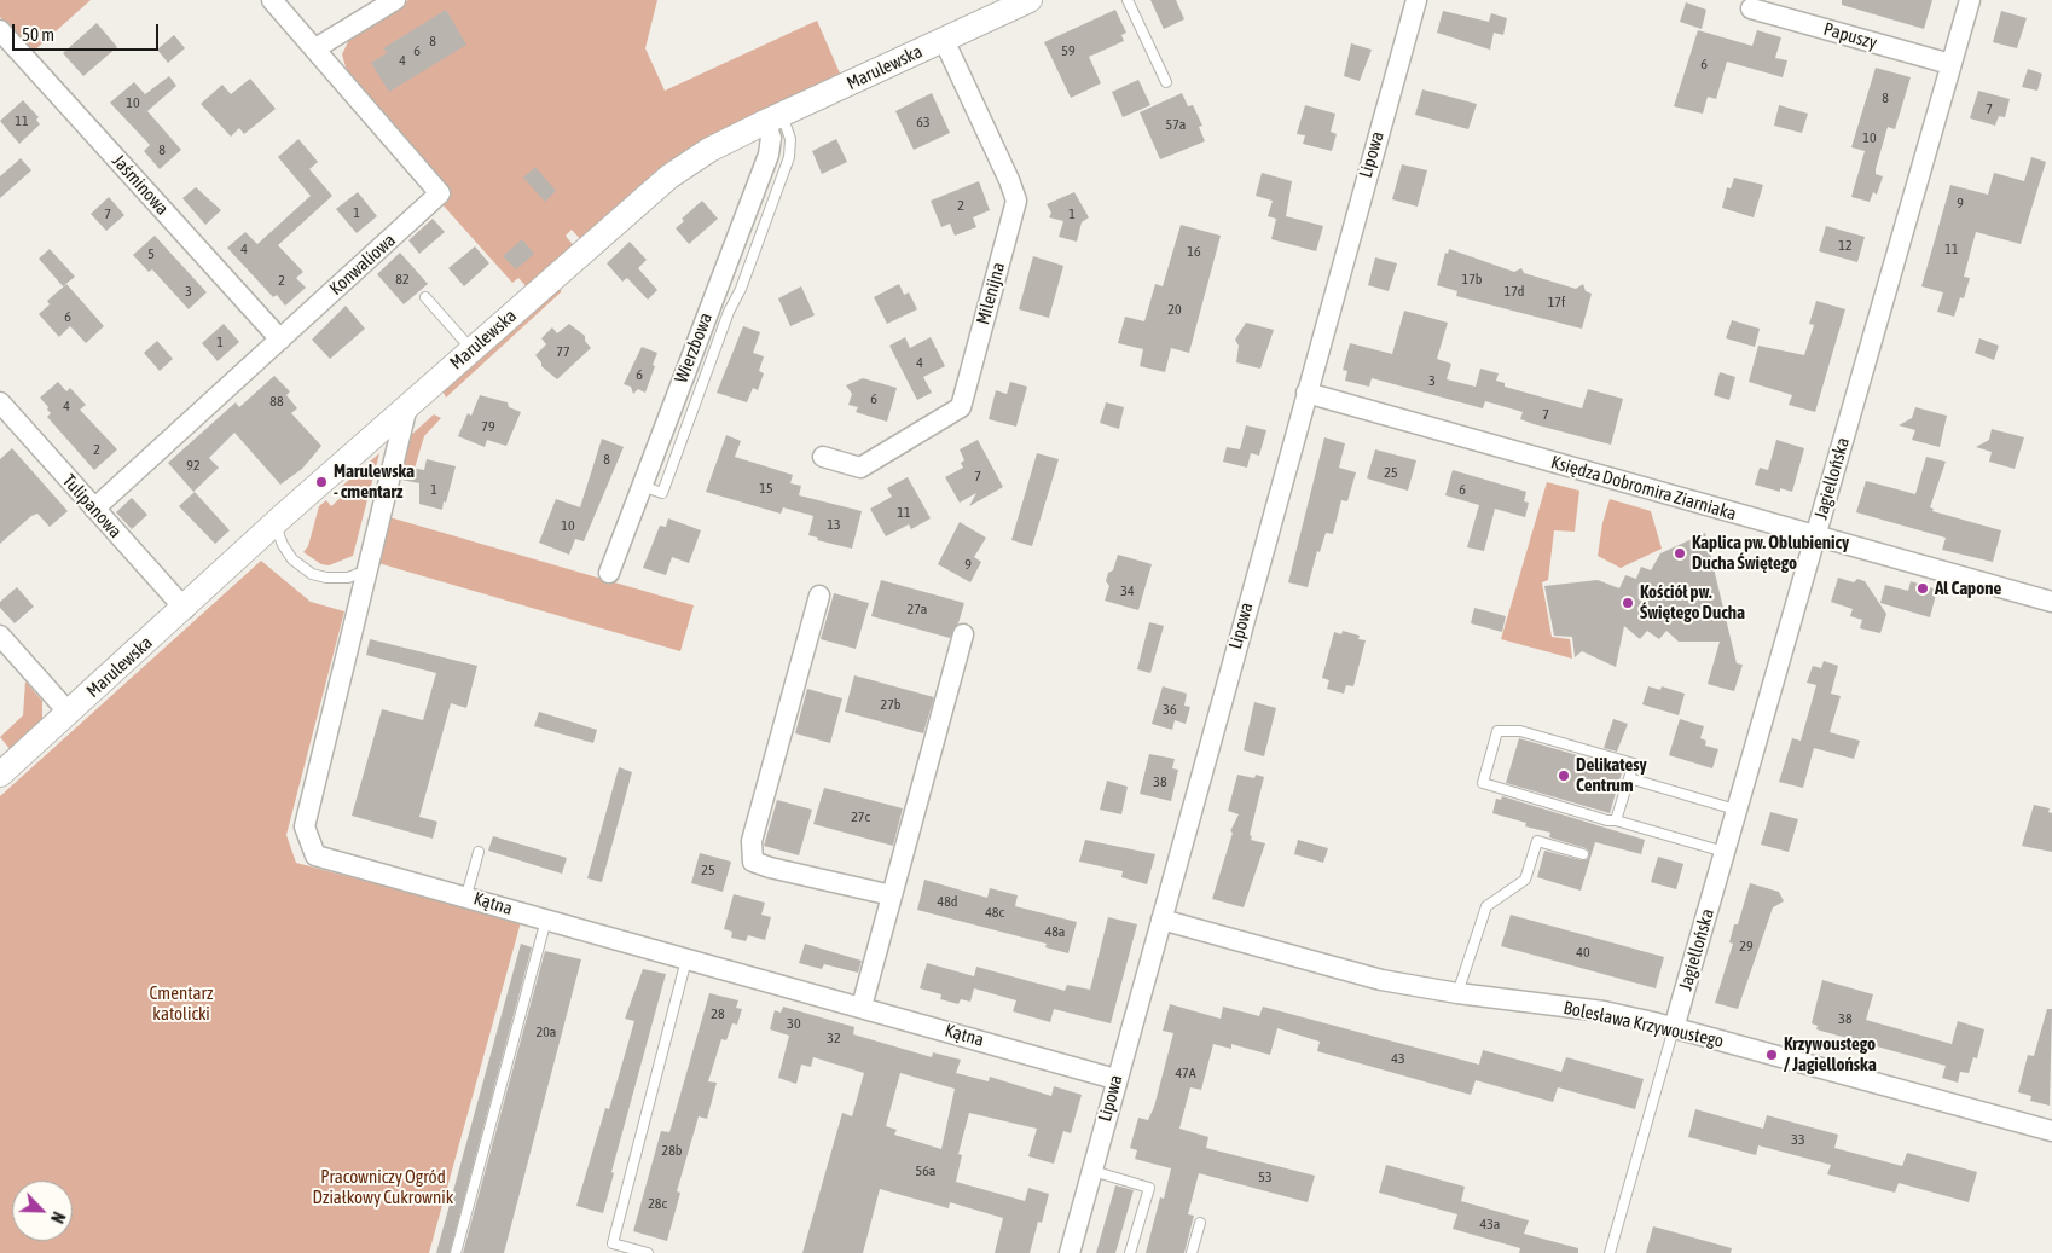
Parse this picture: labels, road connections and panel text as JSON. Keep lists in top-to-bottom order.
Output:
{
  "streets": {
    "street": [
      "Papuszy",
      "Marulewska",
      "Lipowa",
      "Jaśminowa",
      "Konwaliowa",
      "Milenijna",
      "Wierzbowa",
      "Jagiellońska",
      "Księdza Dobromira Ziarniaka",
      "Tulipanowa",
      "Kątna",
      "Bolesława Krzywoustego"
    ]
  },
  "crossings": [
    ["Papuszy", "Jagiellońska"],
    ["Marulewska", "Milenijna"],
    ["Marulewska", "Wierzbowa"],
    ["Marulewska", "Tulipanowa"],
    ["Marulewska", "Kątna"],
    ["Lipowa", "Księdza Dobromira Ziarniaka"],
    ["Lipowa", "Kątna"],
    ["Lipowa", "Bolesława Krzywoustego"],
    ["Jaśminowa", "Konwaliowa"],
    ["Konwaliowa", "Tulipanowa"],
    ["Jagiellońska", "Księdza Dobromira Ziarniaka"],
    ["Jagiellońska", "Bolesława Krzywoustego"]
  ],
  "parks": ["Cmentarz katolicki", "Pracowniczy Ogród Działkowy Cukrownik"],
  "places": [
    "Marulewska - cmentarz",
    "Kaplica pw. Oblubienicy Ducha Świętego",
    "Al Capone",
    "Kościół pw. Świętego Ducha",
    "Delikatesy Centrum",
    "Krzywoustego / Jagiellońska"
  ],
  "house_numbers": [
    "8",
    "6",
    "59",
    "4",
    "6",
    "8",
    "10",
    "7",
    "11",
    "63",
    "57a",
    "10",
    "8",
    "9",
    "2",
    "1",
    "7",
    "1",
    "12",
    "4",
    "11",
    "16",
    "5",
    "82",
    "17b",
    "2",
    "3",
    "17d",
    "17f",
    "20",
    "6",
    "1",
    "77",
    "4",
    "6",
    "3",
    "6",
    "88",
    "4",
    "7",
    "79",
    "2",
    "8",
    "92",
    "25",
    "7",
    "15",
    "1",
    "6",
    "11",
    "13",
    "10",
    "9",
    "34",
    "27a",
    "27b",
    "36",
    "38",
    "27c",
    "25",
    "48d",
    "48c",
    "48a",
    "29",
    "40",
    "28",
    "38",
    "30",
    "20a",
    "32",
    "43",
    "47A",
    "33",
    "28b",
    "56a",
    "53",
    "28c",
    "43a"
  ],
  "scale_bar": "50 m",
  "north": "bottom right"
}
